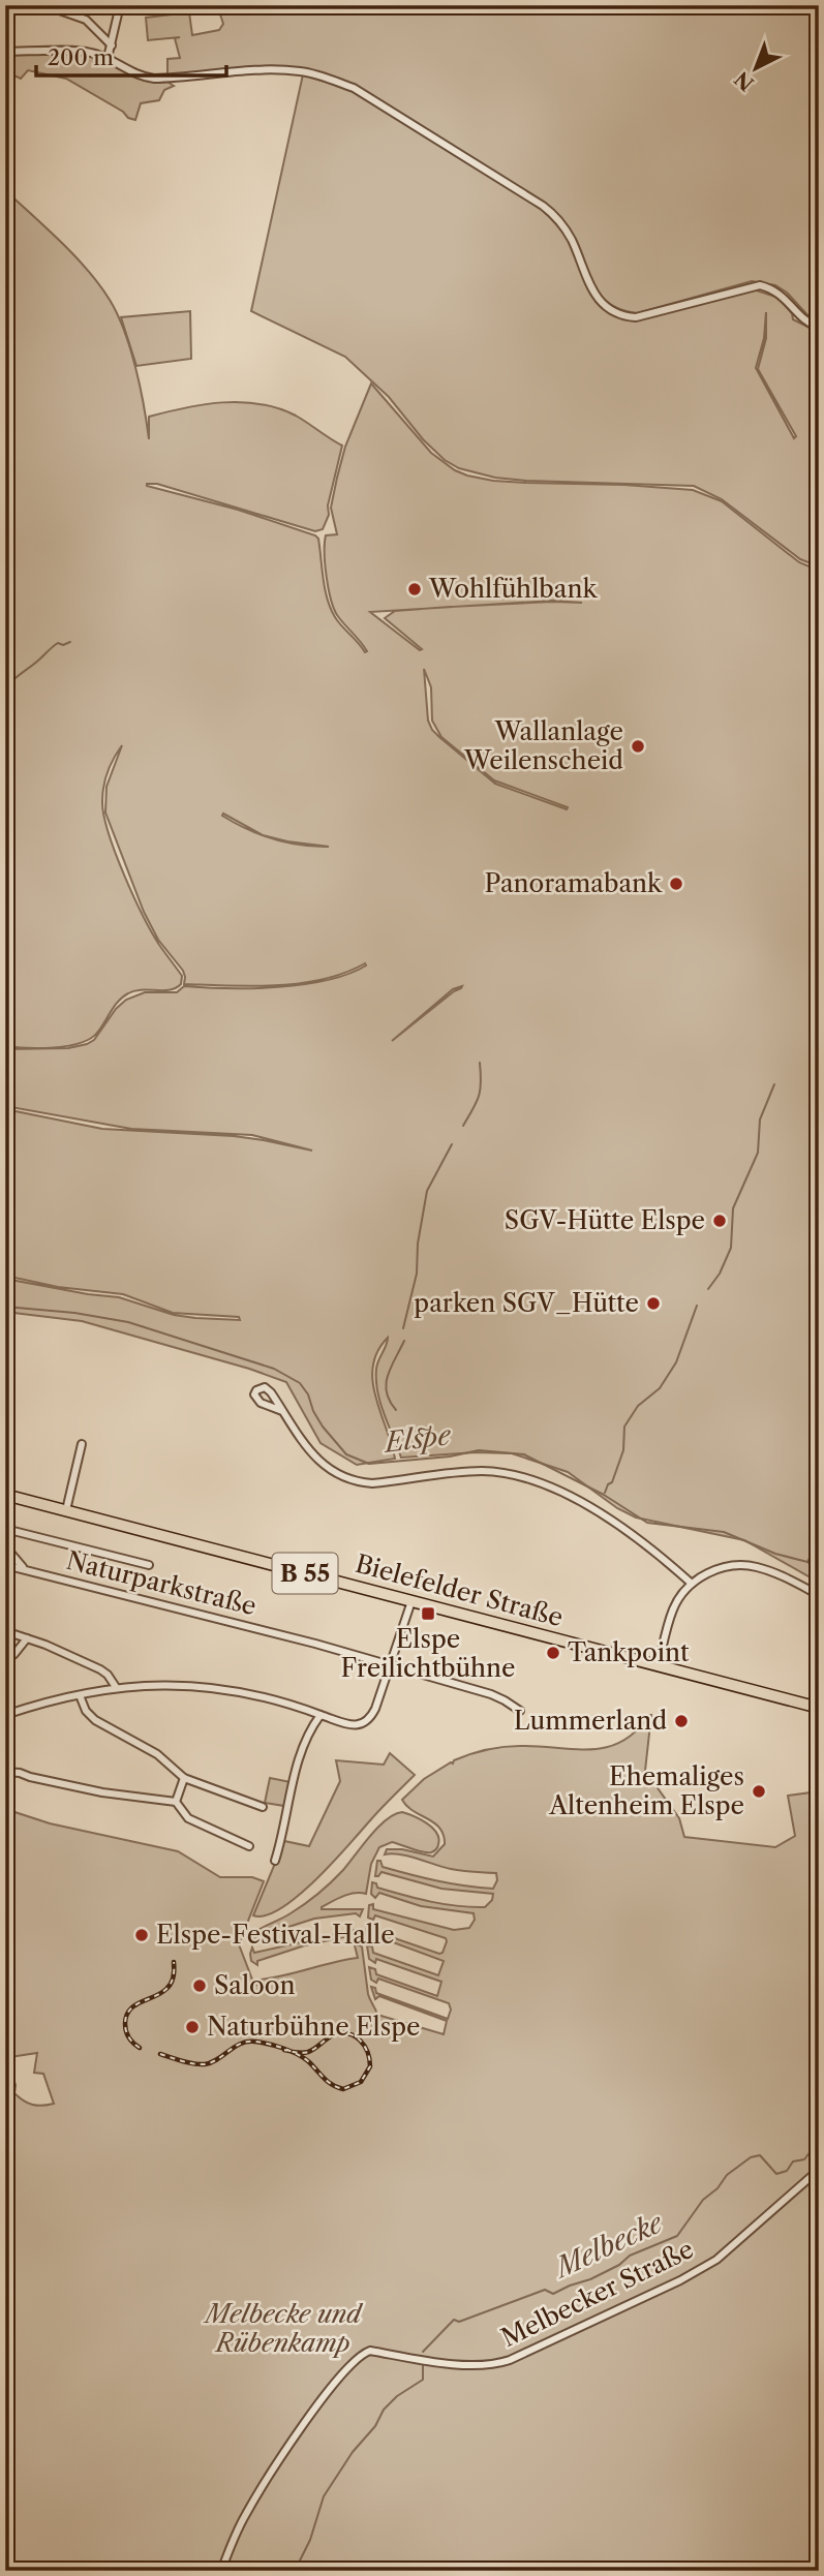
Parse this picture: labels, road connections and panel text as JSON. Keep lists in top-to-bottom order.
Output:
{
  "streets": {
    "main road": ["B 55", "Bielefelder Straße"],
    "street": ["Naturparkstraße", "Melbecker Straße"]
  },
  "water": ["Elspe", "Melbecke"],
  "parks": ["Melbecke und Rübenkamp"],
  "places": {
    "other": [
      "Wohlfühlbank",
      "Wallanlage Weilenscheid",
      "Panoramabank",
      "SGV-Hütte Elspe",
      "parken SGV_Hütte",
      "Tankpoint",
      "Lummerland",
      "Ehemaliges Altenheim Elspe",
      "Elspe-Festival-Halle",
      "Saloon",
      "Naturbühne Elspe"
    ],
    "transit": ["Elspe Freilichtbühne"]
  },
  "scale_bar": "200 m",
  "north": "bottom left"
}
